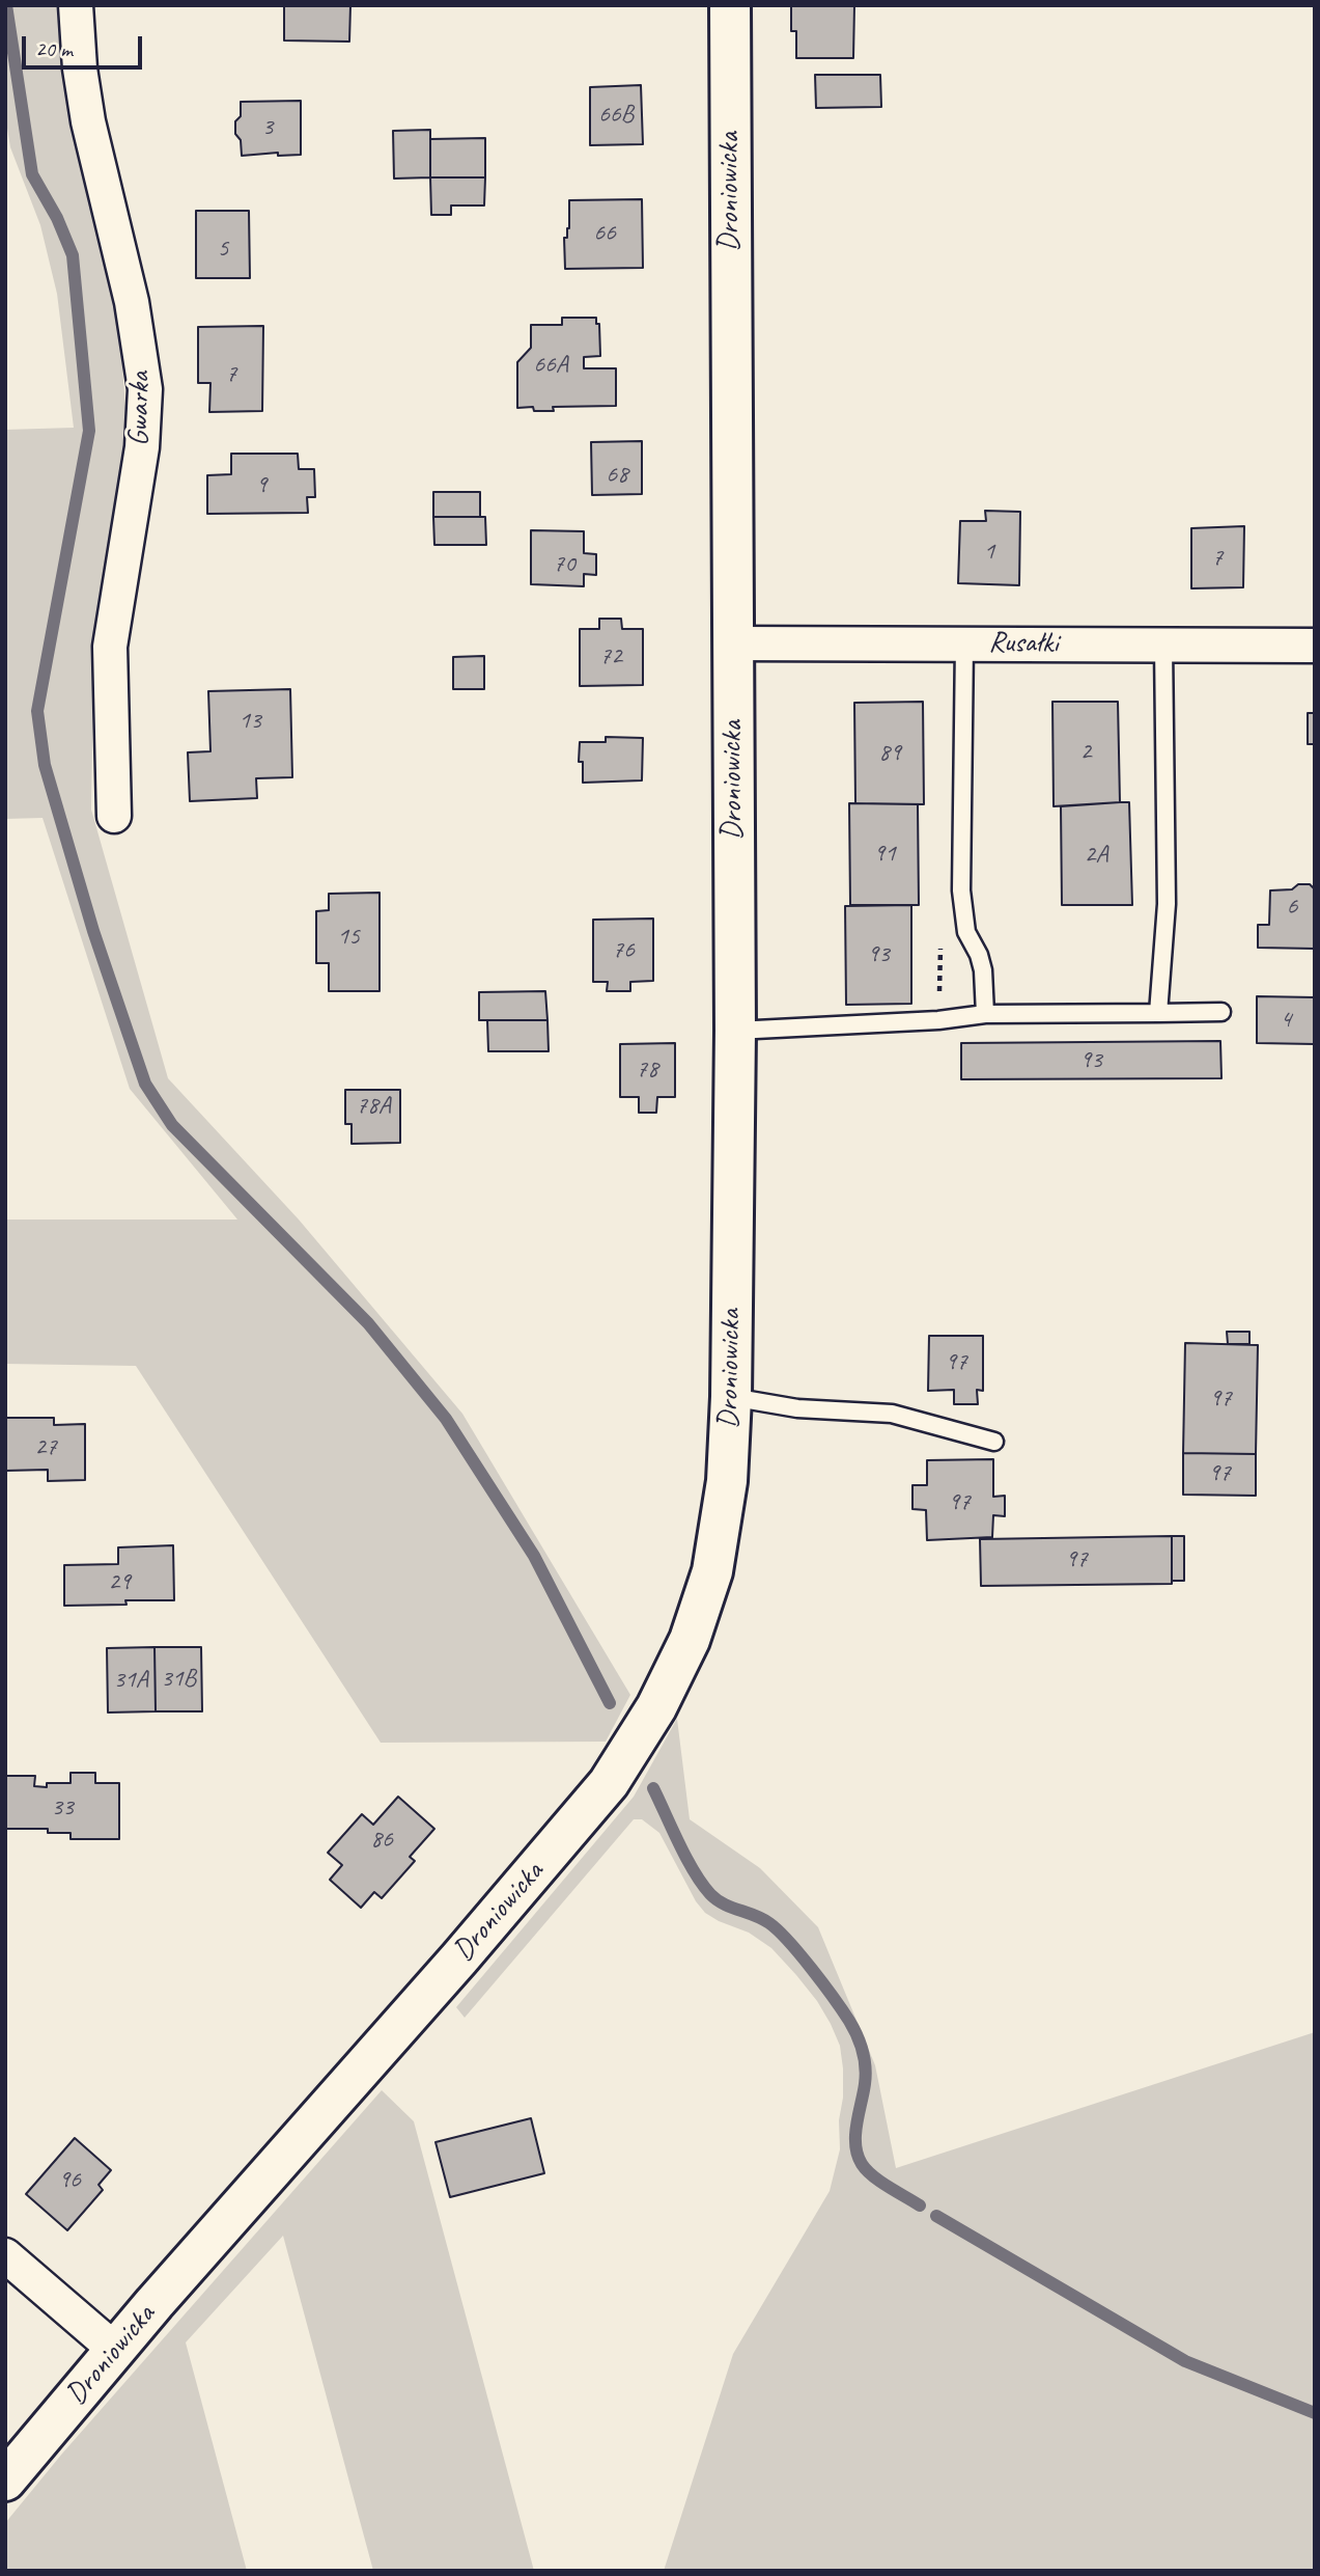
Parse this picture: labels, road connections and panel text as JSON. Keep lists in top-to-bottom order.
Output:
{
  "streets": {
    "street": ["Droniowicka", "Gwarka", "Rusałki"]
  },
  "crossings": [
    ["Droniowicka", "Rusałki"]
  ],
  "house_numbers": [
    "66B",
    "3",
    "66",
    "5",
    "66A",
    "7",
    "68",
    "9",
    "1",
    "7",
    "70",
    "72",
    "13",
    "2",
    "89",
    "91",
    "2A",
    "6",
    "15",
    "76",
    "93",
    "4",
    "93",
    "78",
    "78A",
    "97",
    "97",
    "27",
    "97",
    "97",
    "97",
    "29",
    "31B",
    "31A",
    "33",
    "86",
    "96"
  ],
  "scale_bar": "20 m"
}
